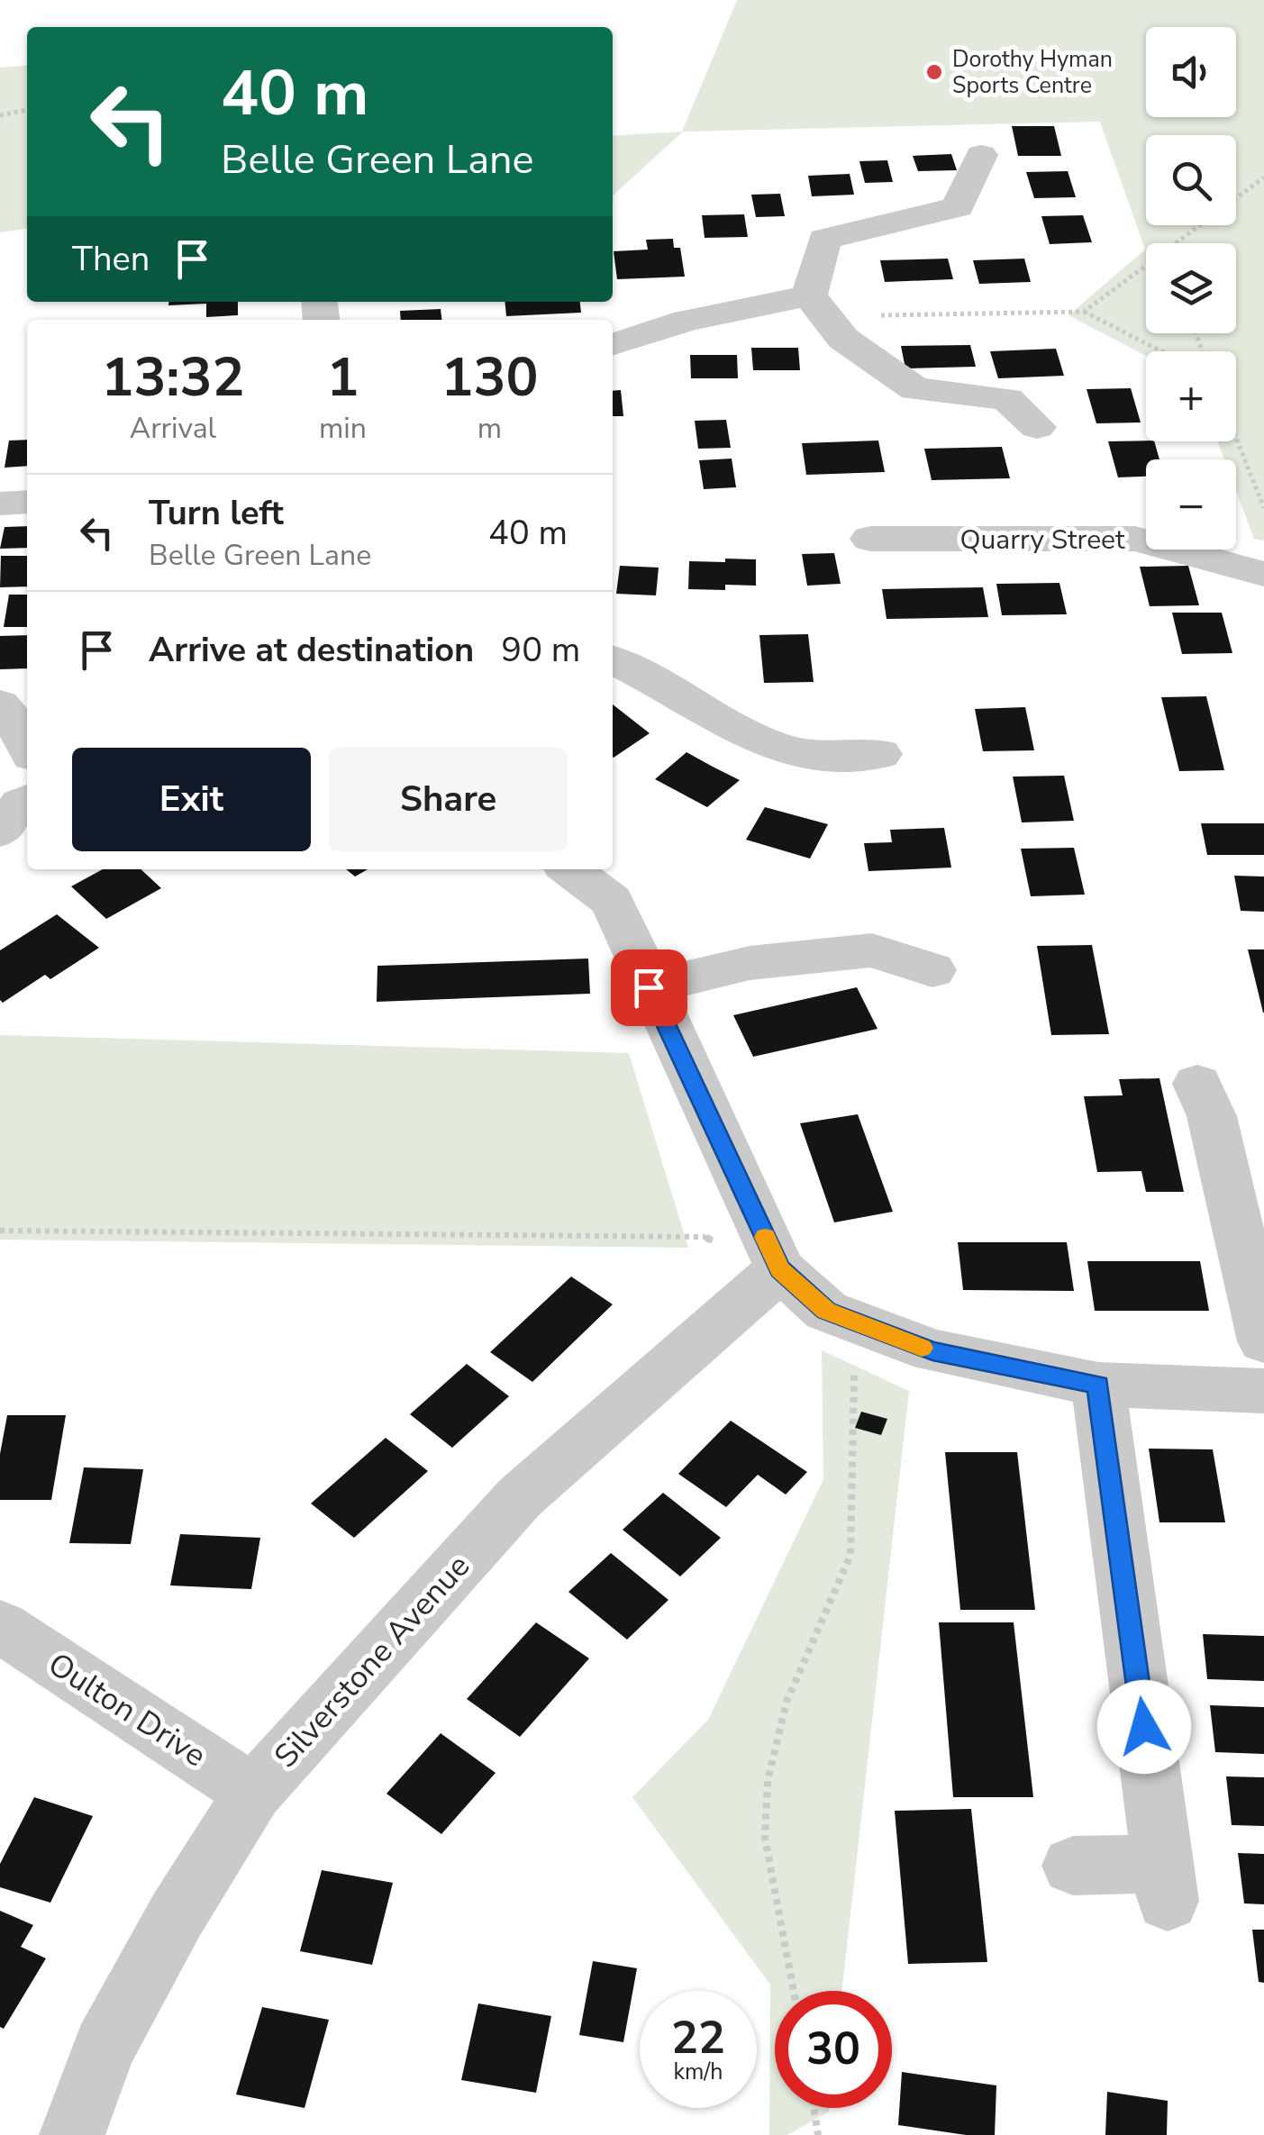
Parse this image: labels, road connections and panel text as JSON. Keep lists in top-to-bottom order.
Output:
{
  "streets": {
    "street": ["Quarry Street", "Silverstone Avenue", "Oulton Drive"]
  },
  "crossings": [
    ["Silverstone Avenue", "Oulton Drive"]
  ],
  "places": ["Dorothy Hyman Sports Centre"],
  "page": {
    "map_buttons": ["+", "−"],
    "turn": ["40 m", "Belle Green Lane"],
    "then": "Then",
    "eta": [
      "13:32",
      "Arrival",
      "1",
      "min",
      "130",
      "m"
    ],
    "list": [
      {
        "name": "Turn left",
        "note": "Belle Green Lane",
        "value": "40 m"
      },
      {
        "name": "Arrive at destination",
        "value": "90 m"
      }
    ],
    "buttons": ["Exit", "Share"],
    "speed": "22 km/h",
    "limit": "30"
  }
}
